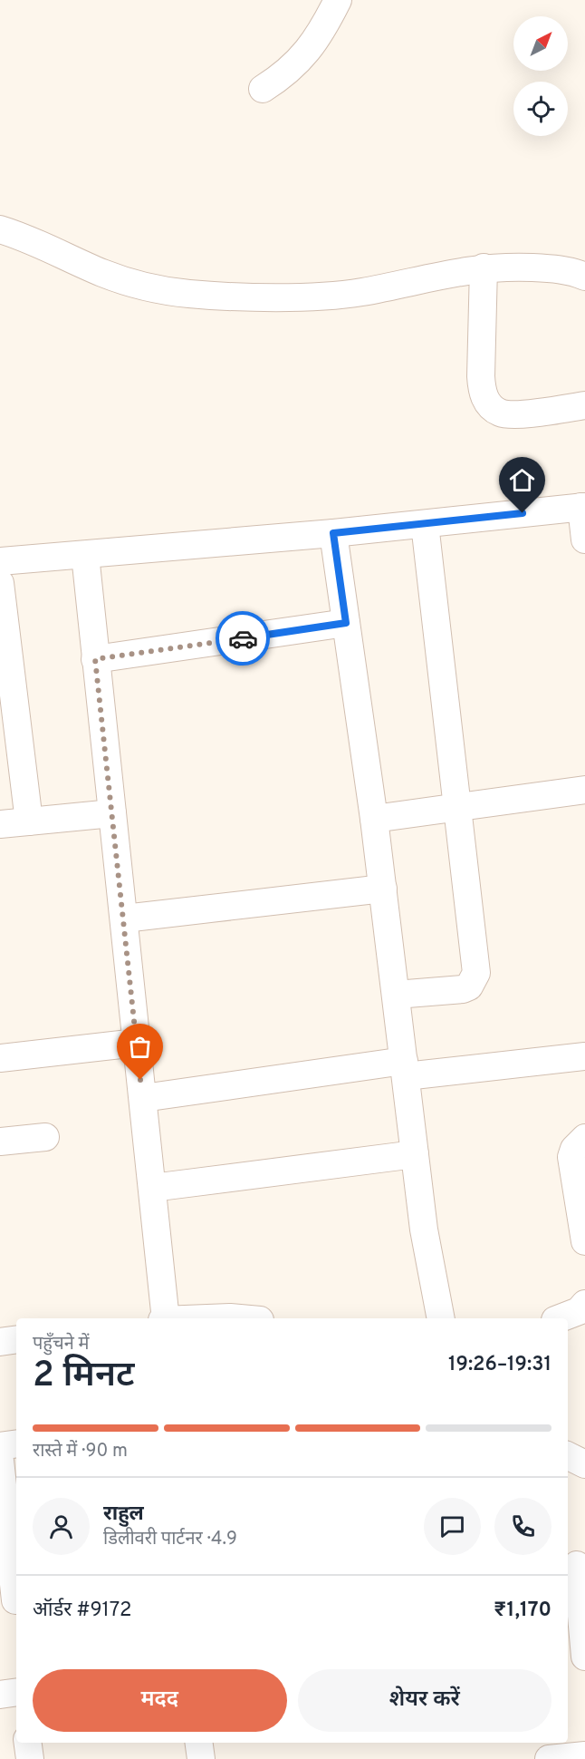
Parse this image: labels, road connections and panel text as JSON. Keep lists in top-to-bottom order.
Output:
{
  "north": "top right",
  "page": {
    "heading": ["2 मिनट", "पहुँचने में", "19:26–19:31"],
    "panel": [
      "राहुल",
      "डिलीवरी पार्टनर · 4.9",
      "ऑर्डर #9172",
      "₹1,170"
    ],
    "bar": "रास्ते में · 90 m",
    "buttons": ["मदद", "शेयर करें"]
  }
}
